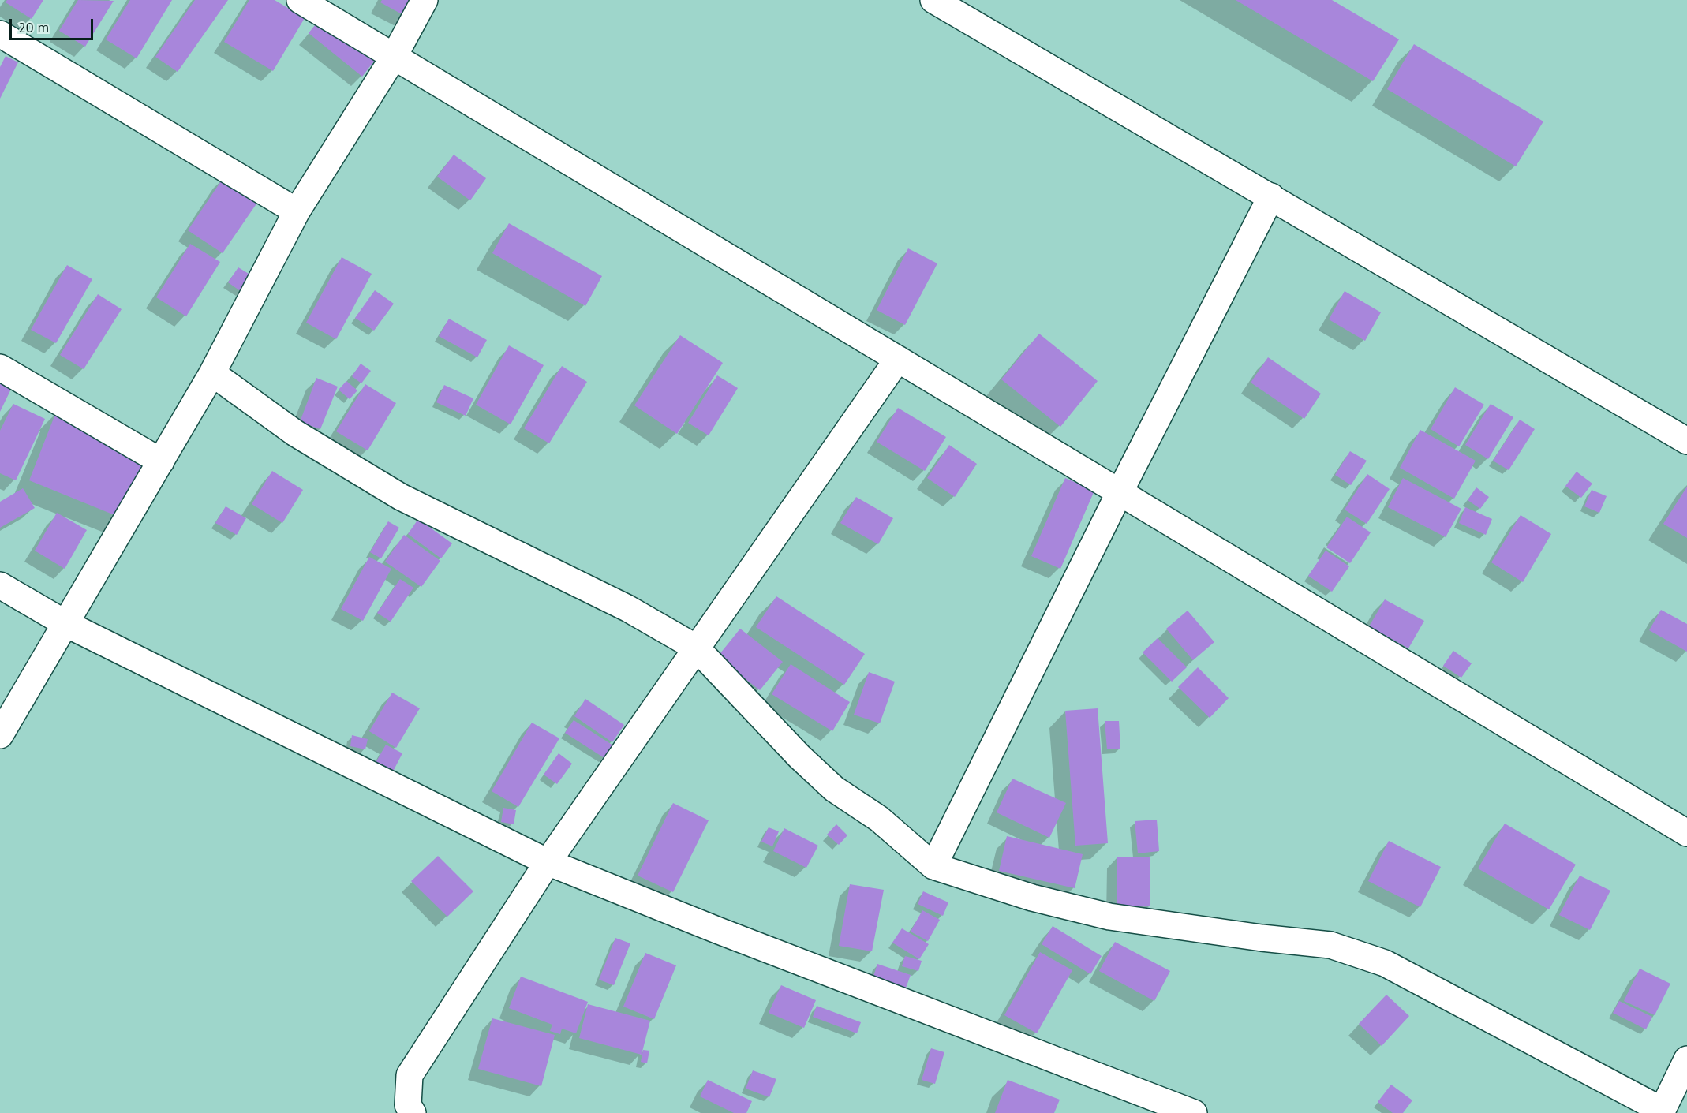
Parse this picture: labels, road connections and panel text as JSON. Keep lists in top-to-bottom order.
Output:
{
  "scale_bar": "20 m"
}
